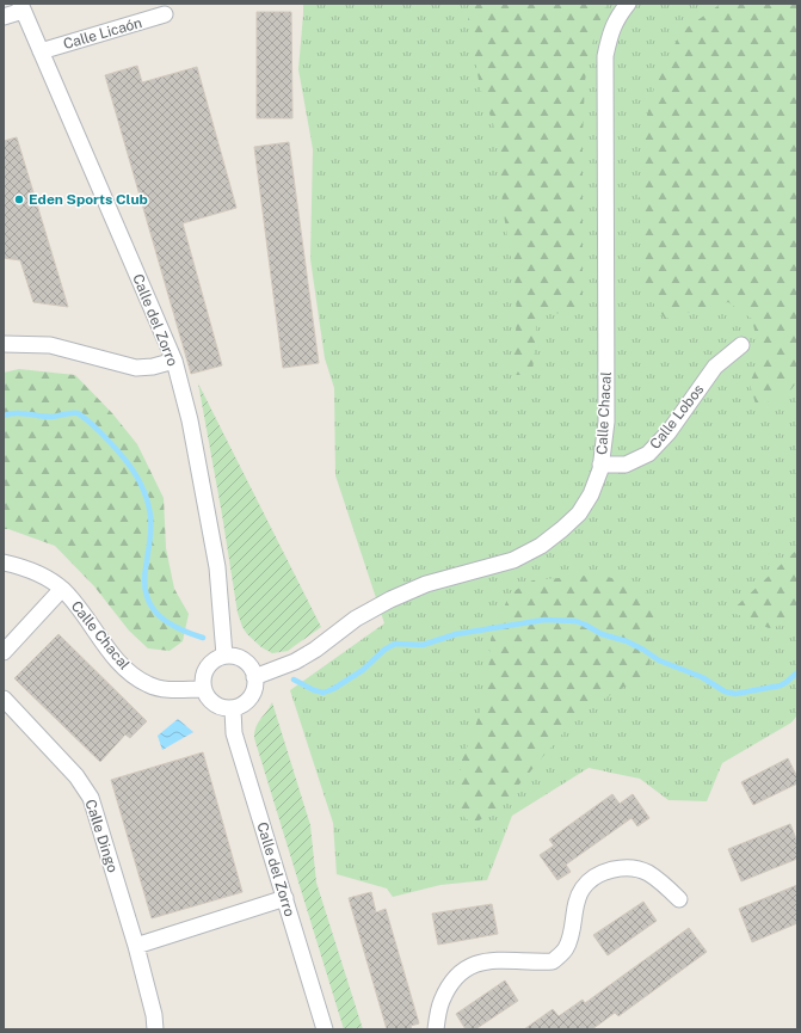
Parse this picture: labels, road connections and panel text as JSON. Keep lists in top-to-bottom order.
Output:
{
  "streets": {
    "street": [
      "Calle Licaón",
      "Calle del Zorro",
      "Calle Chacal",
      "Calle Lobos",
      "Calle Dingo"
    ]
  },
  "crossings": [
    ["Calle Licaón", "Calle del Zorro"],
    ["Calle del Zorro", "Calle Chacal"],
    ["Calle Chacal", "Calle Lobos"]
  ],
  "places": ["Eden Sports Club"]
}
